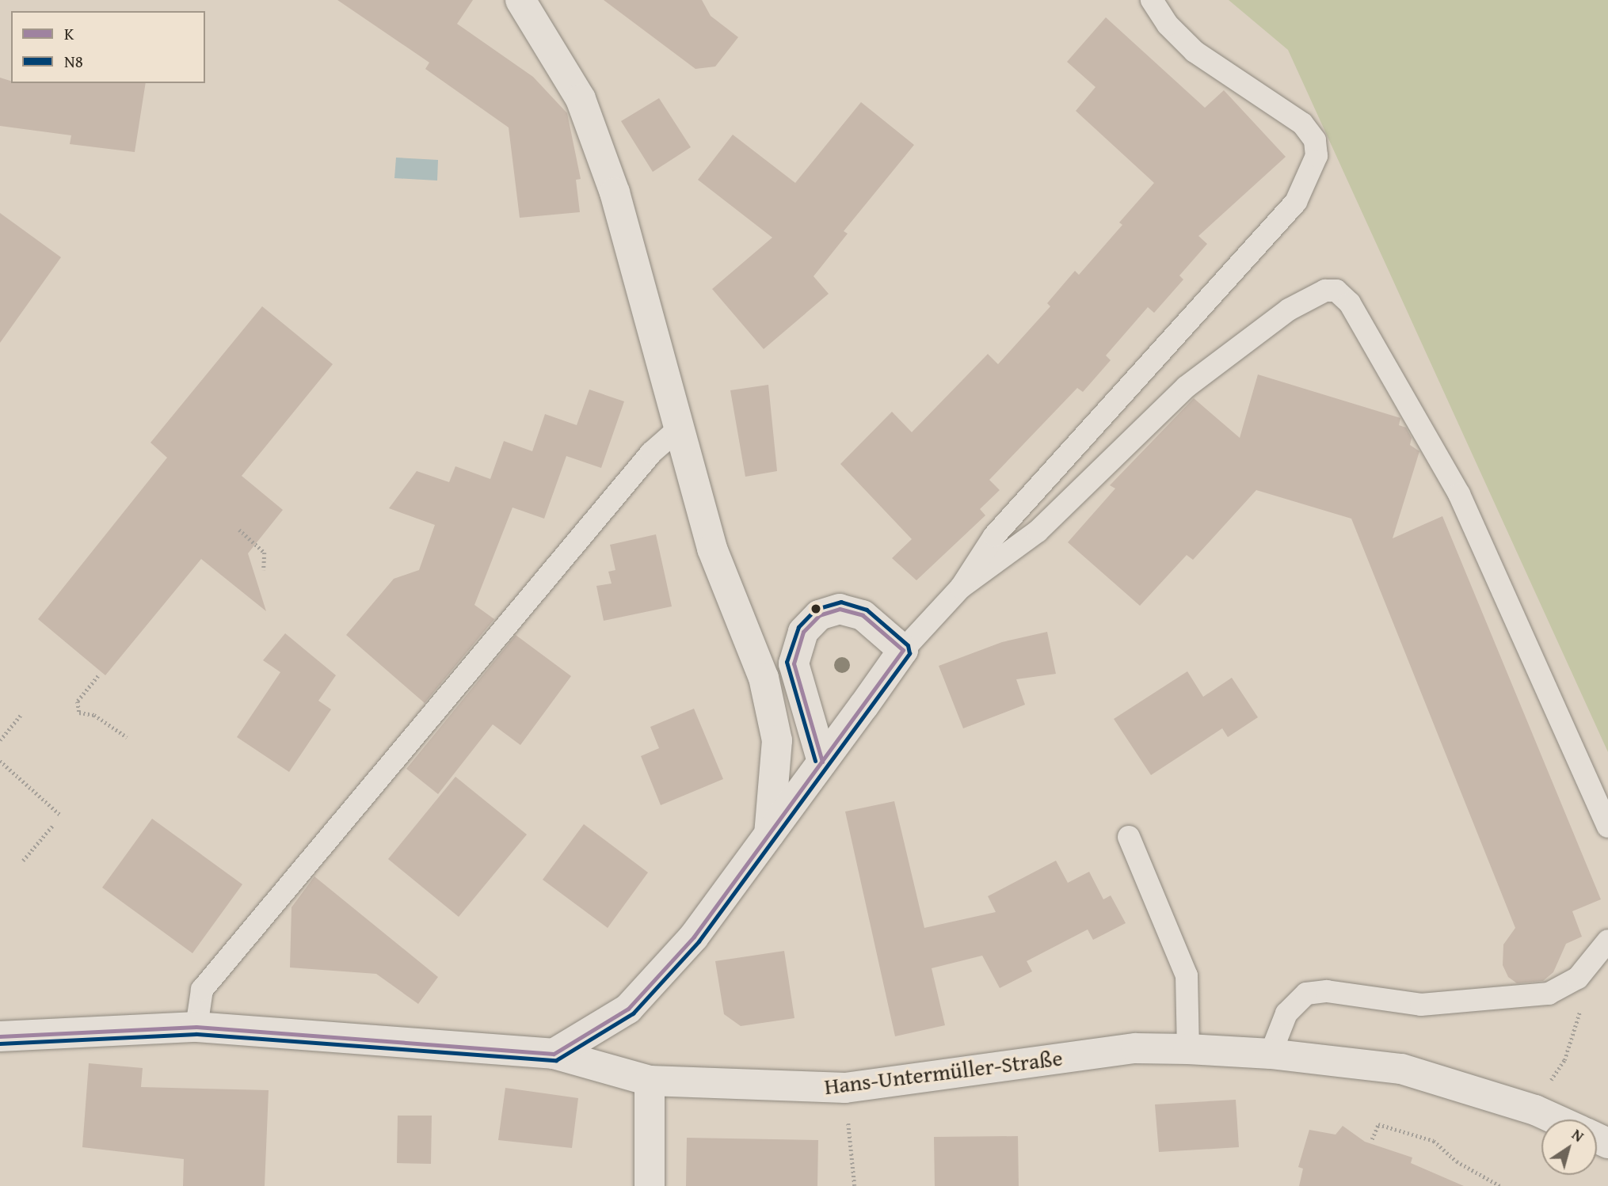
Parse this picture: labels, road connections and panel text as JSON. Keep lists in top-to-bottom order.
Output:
{
  "streets": {
    "street": ["Hans-Untermüller-Straße"]
  },
  "lines": ["transit line N8", "transit line K"],
  "legend": ["K", "N8"],
  "north": "top right"
}
